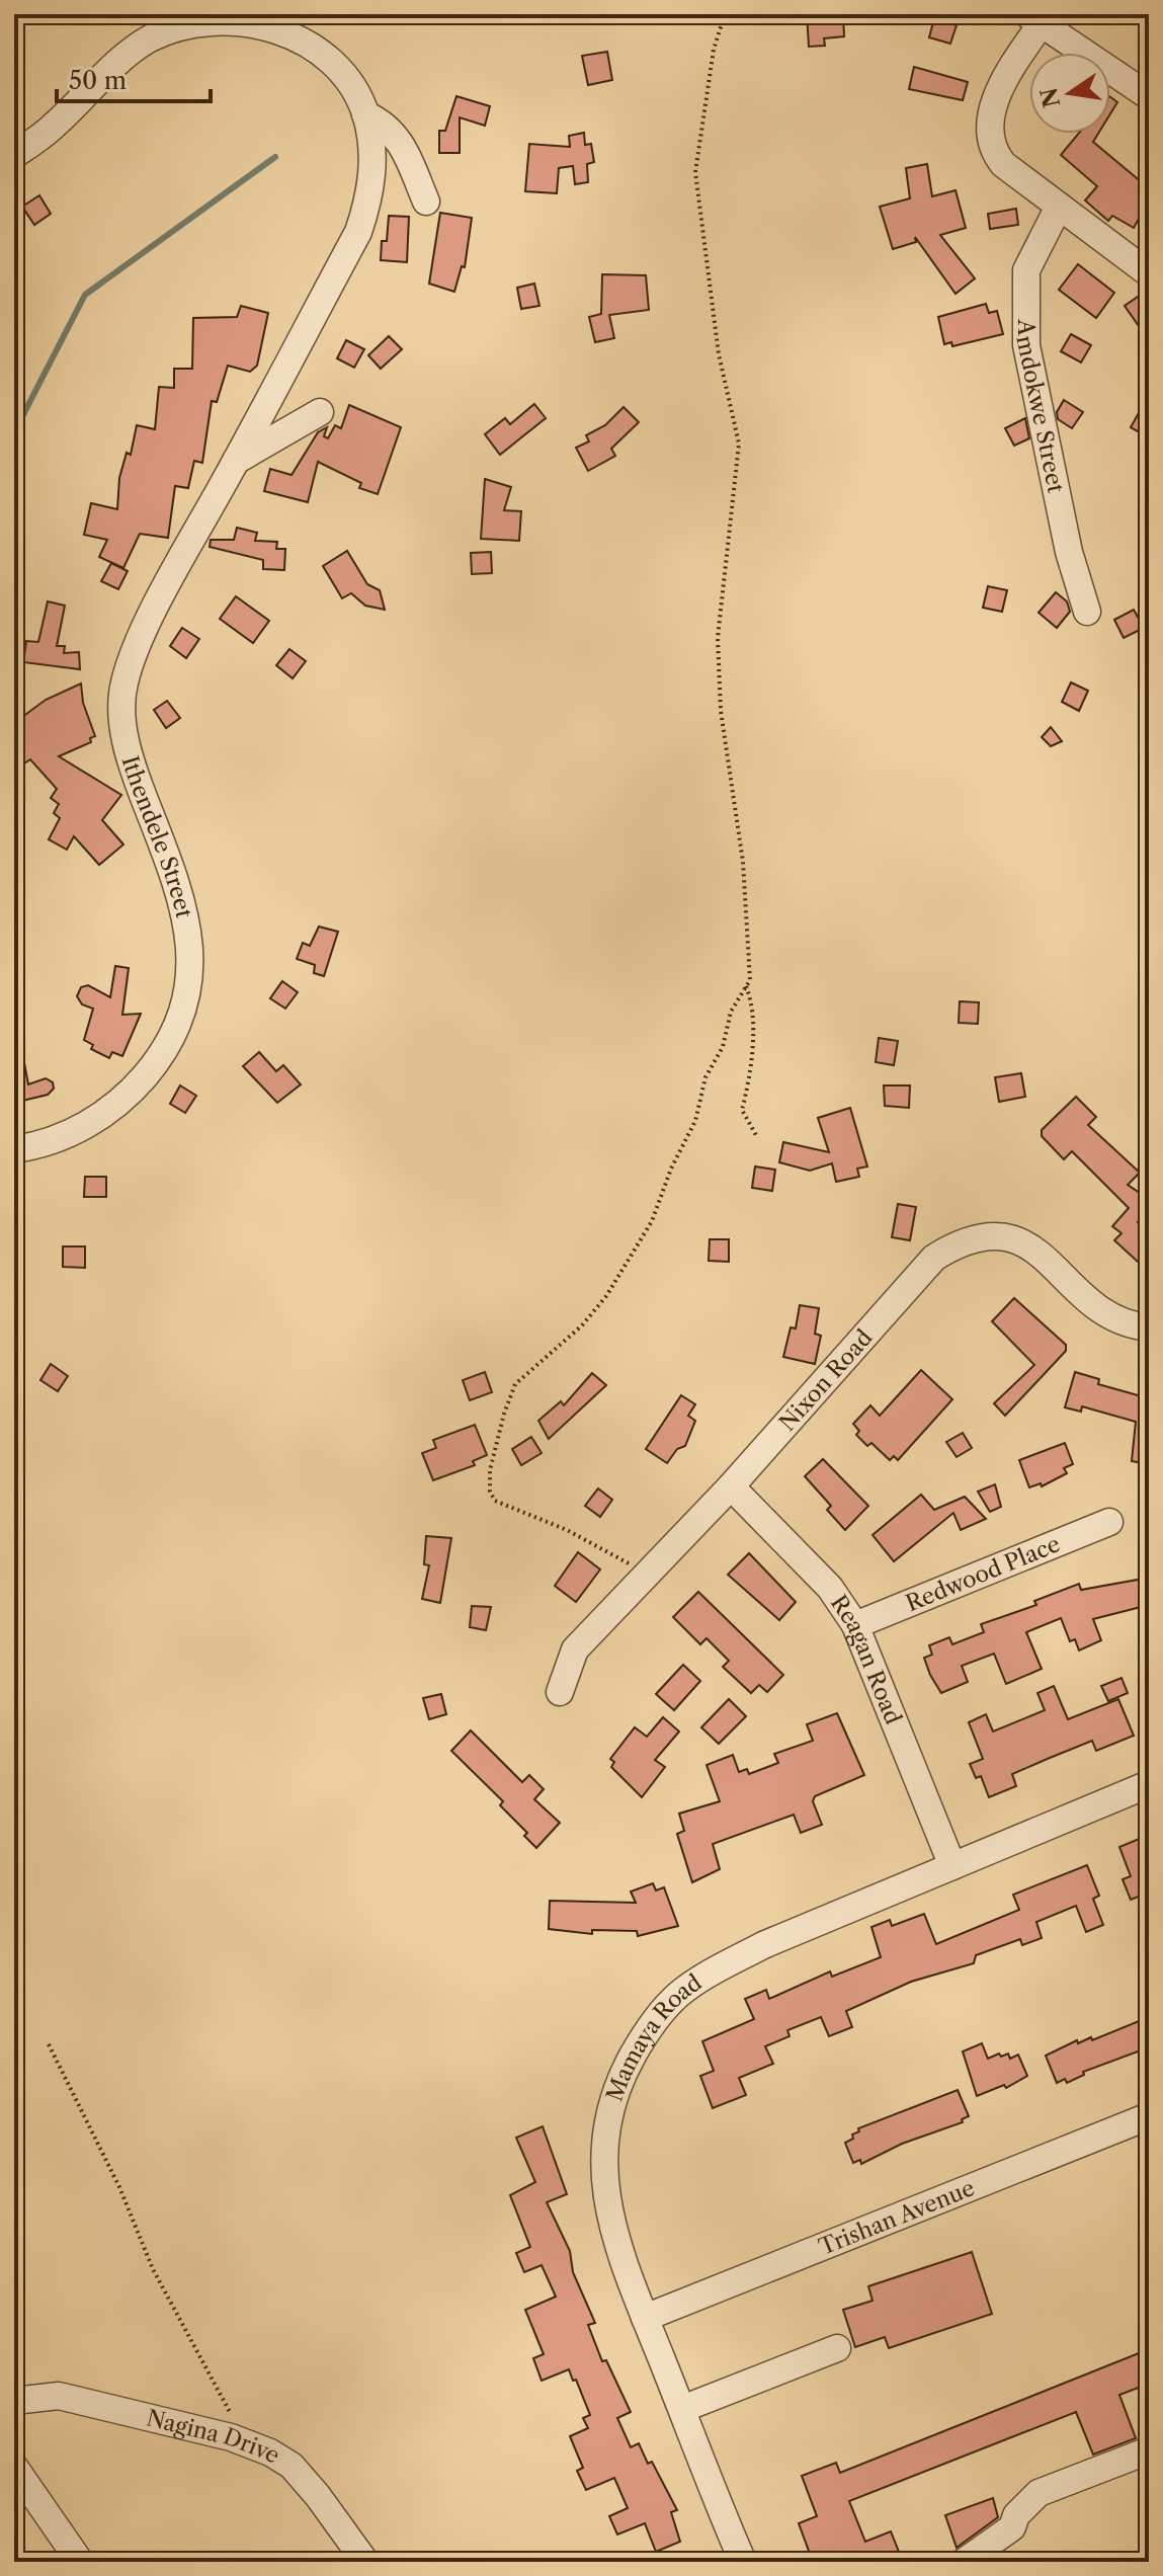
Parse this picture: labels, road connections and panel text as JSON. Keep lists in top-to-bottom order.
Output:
{
  "streets": {
    "street": [
      "Amdokwe Street",
      "Ithendele Street",
      "Nixon Road",
      "Redwood Place",
      "Reagan Road",
      "Mamaya Road",
      "Trishan Avenue",
      "Nagina Drive"
    ]
  },
  "crossings": [
    ["Nixon Road", "Reagan Road"],
    ["Redwood Place", "Reagan Road"],
    ["Reagan Road", "Mamaya Road"],
    ["Mamaya Road", "Trishan Avenue"]
  ],
  "scale_bar": "50 m",
  "north": "left"
}
